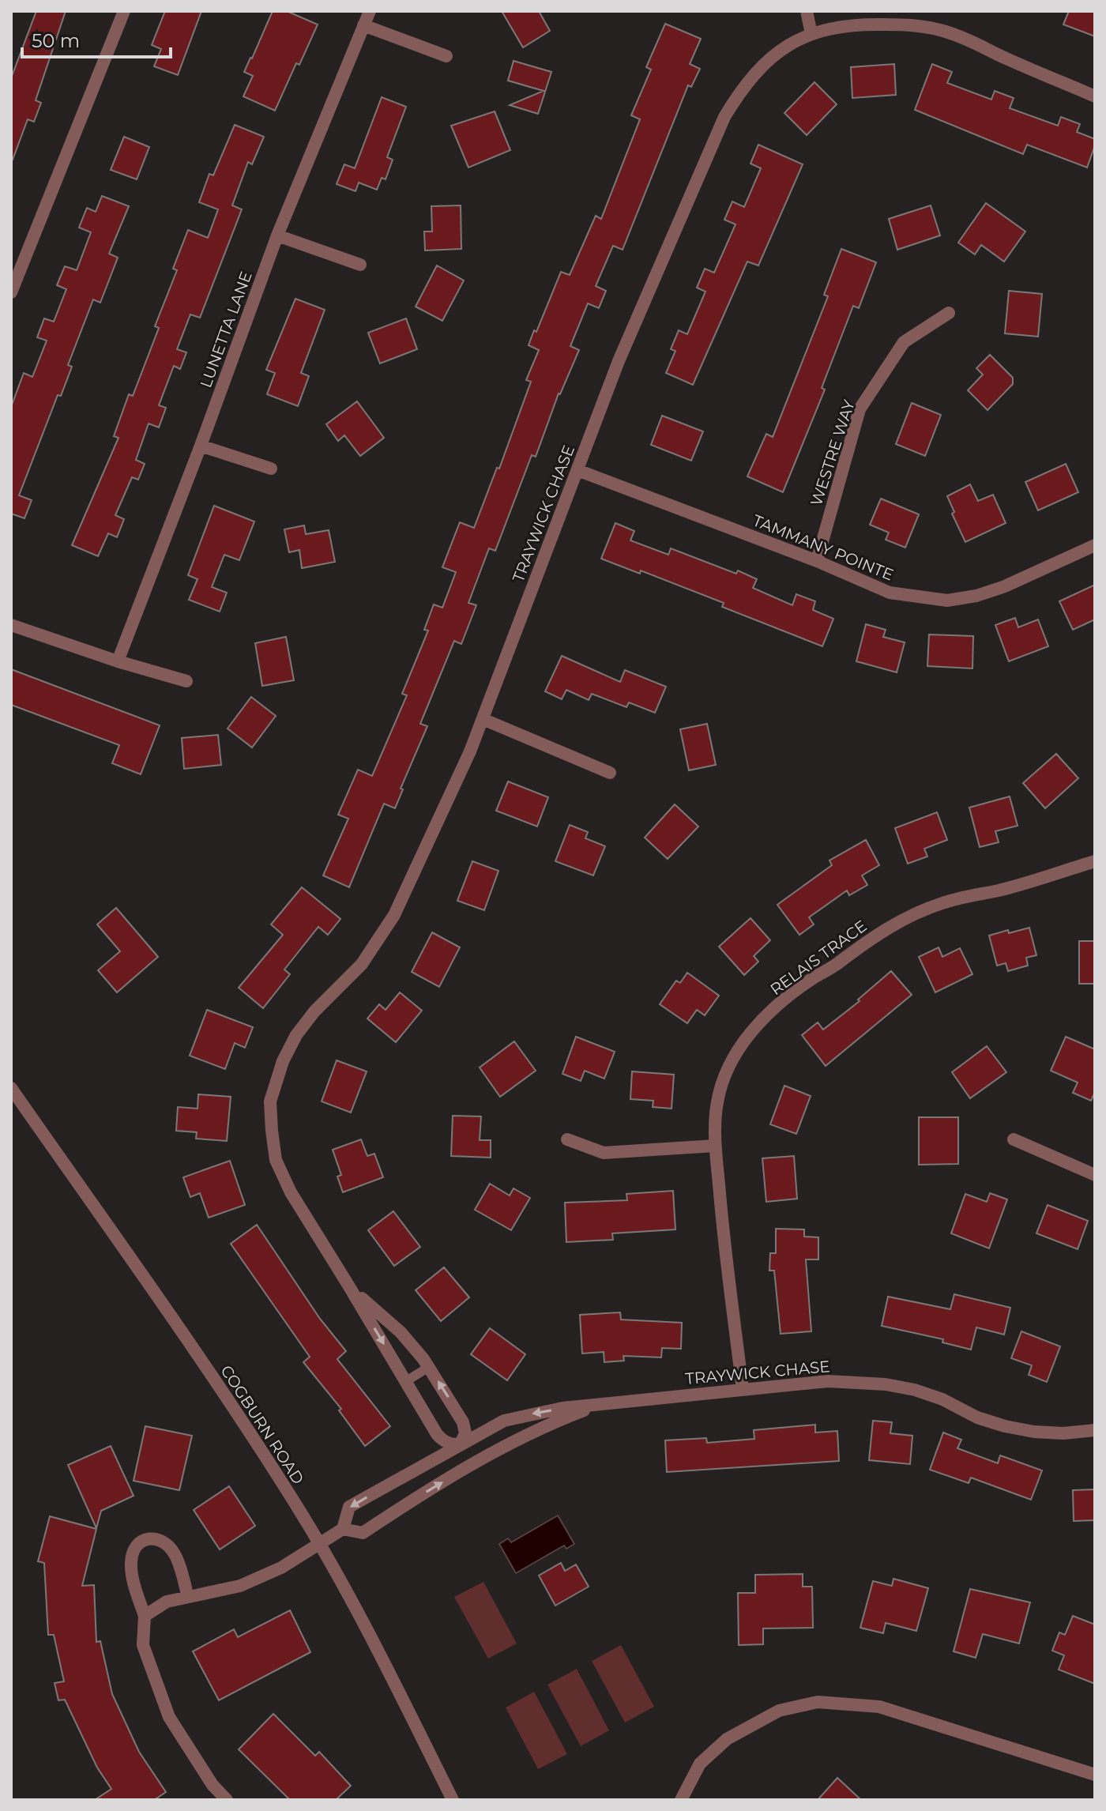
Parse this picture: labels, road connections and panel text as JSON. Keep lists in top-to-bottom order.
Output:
{
  "streets": {
    "street": [
      "LUNETTA LANE",
      "WESTRE WAY",
      "TRAYWICK CHASE",
      "TAMMANY POINTE",
      "RELAIS TRACE",
      "COGBURN ROAD"
    ]
  },
  "crossings": [
    ["WESTRE WAY", "TAMMANY POINTE"],
    ["TRAYWICK CHASE", "TAMMANY POINTE"],
    ["TRAYWICK CHASE", "RELAIS TRACE"]
  ],
  "scale_bar": "50 m"
}
